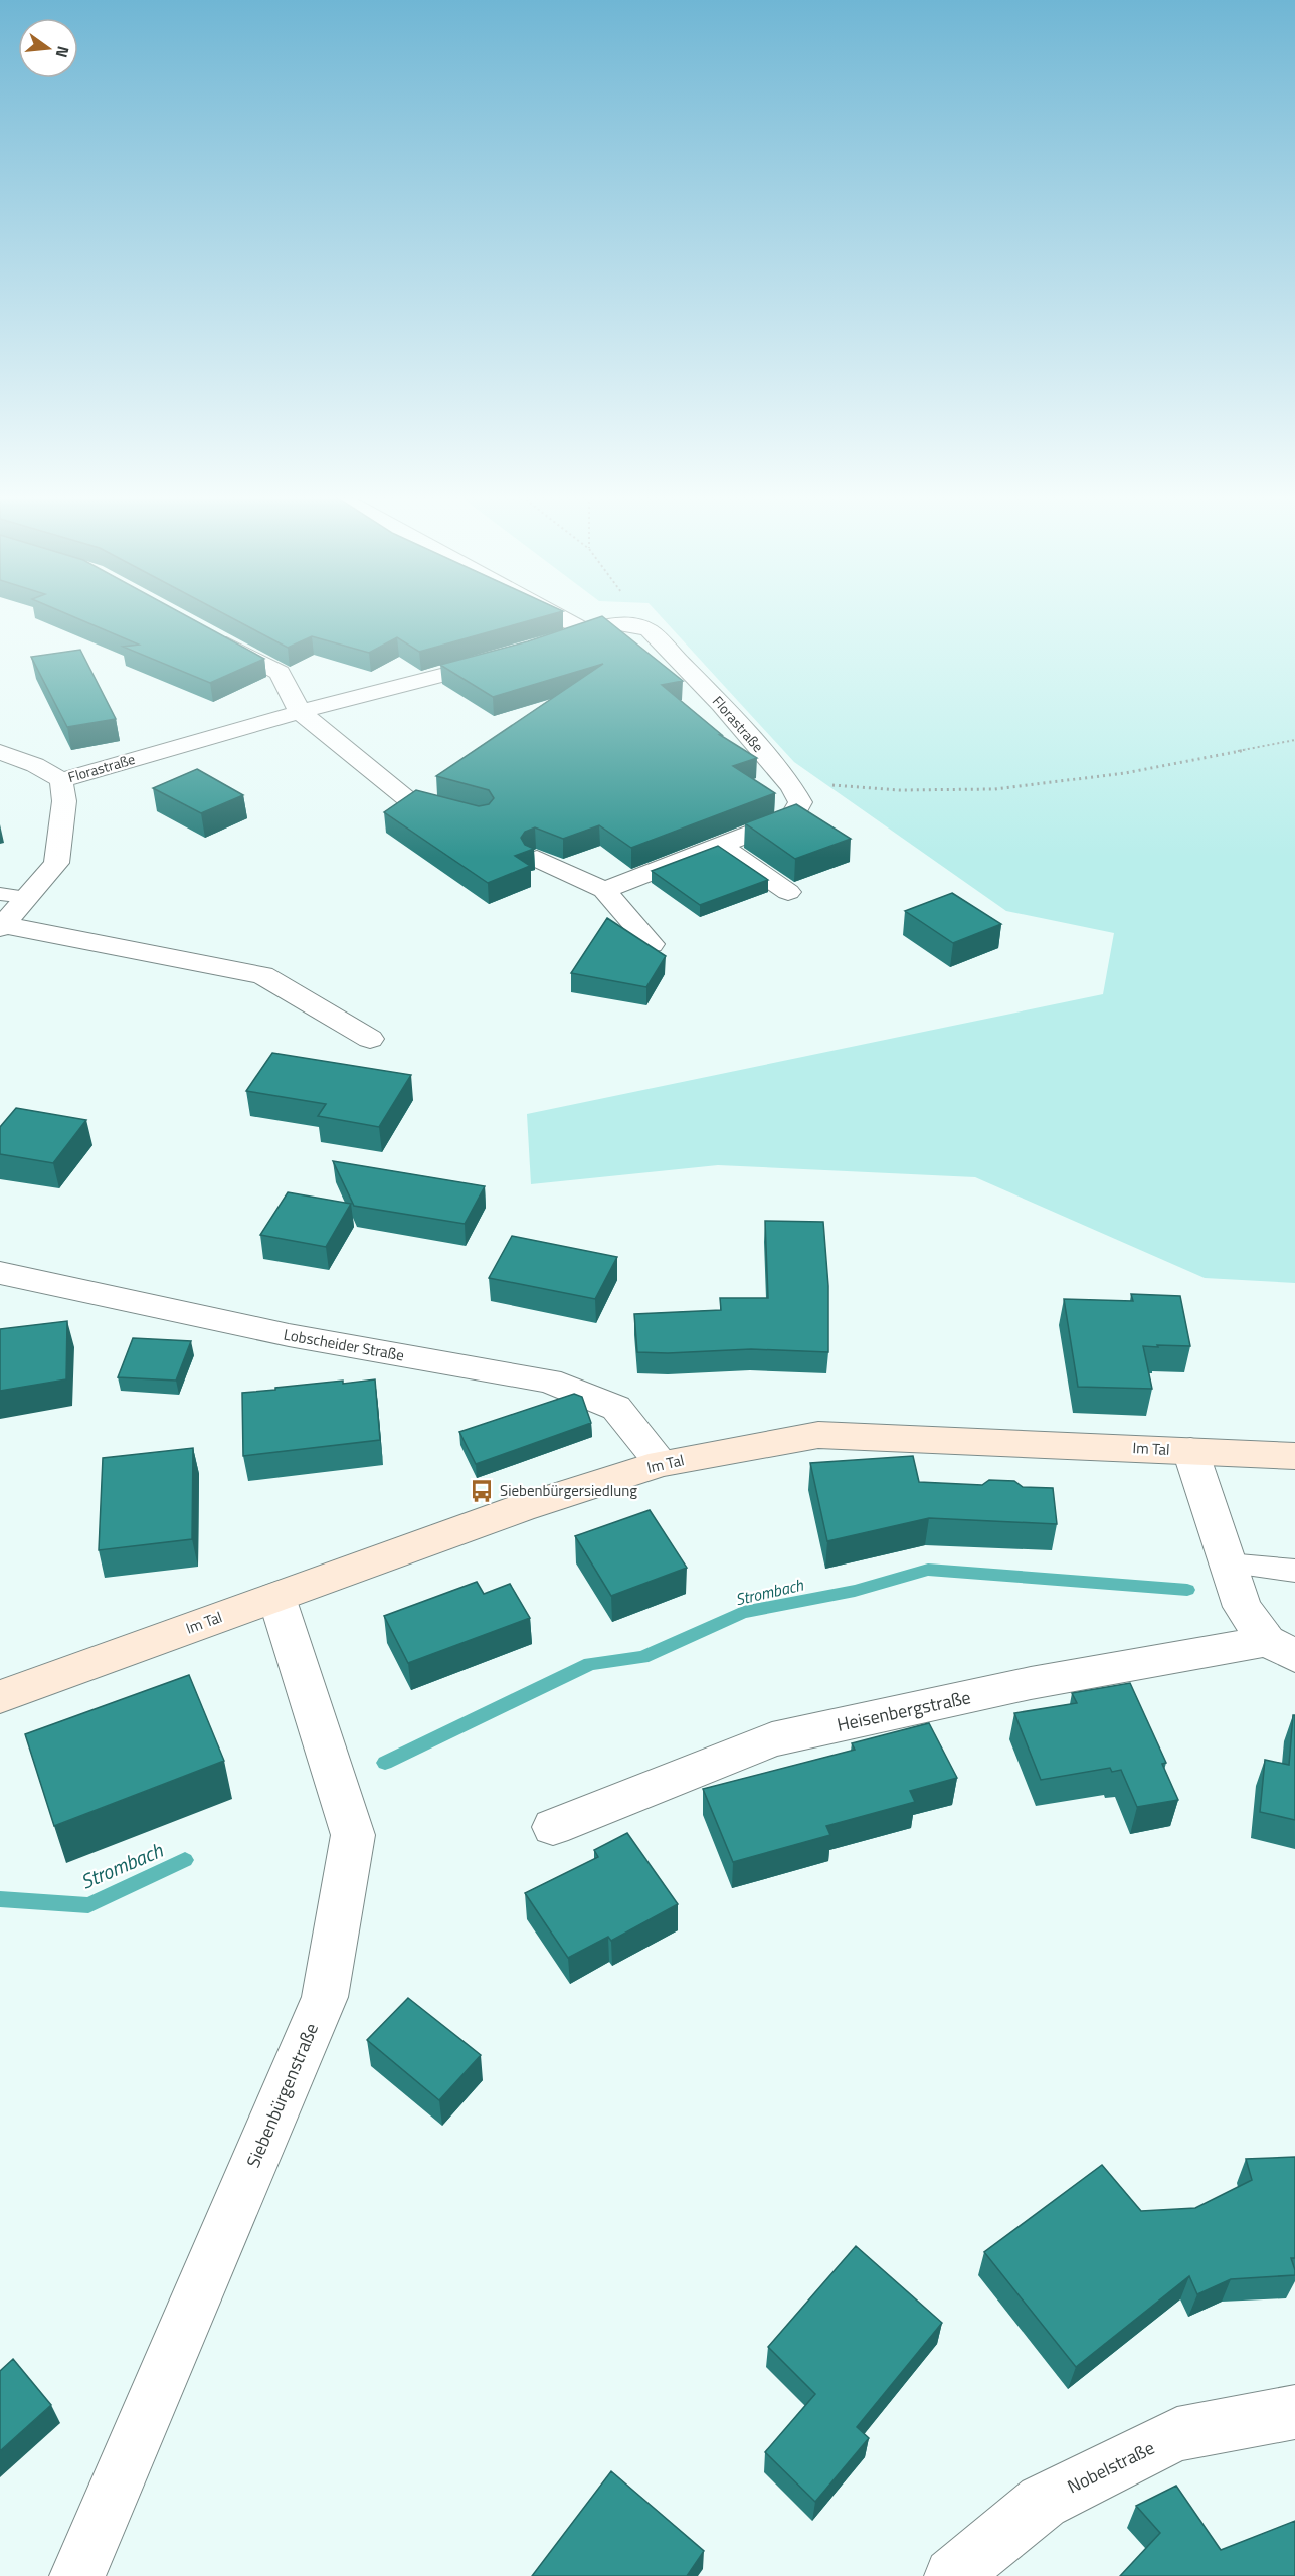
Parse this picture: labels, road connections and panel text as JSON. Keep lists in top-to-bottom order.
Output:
{
  "streets": {
    "main road": ["Im Tal"],
    "street": [
      "Florastraße",
      "Lobscheider Straße",
      "Heisenbergstraße",
      "Siebenbürgenstraße",
      "Nobelstraße"
    ]
  },
  "crossings": [
    ["Lobscheider Straße", "Im Tal"],
    ["Im Tal", "Heisenbergstraße"],
    ["Im Tal", "Siebenbürgenstraße"]
  ],
  "water": ["Strombach"],
  "places": {
    "bus stop": ["Siebenbürgersiedlung"]
  },
  "north": "right"
}
